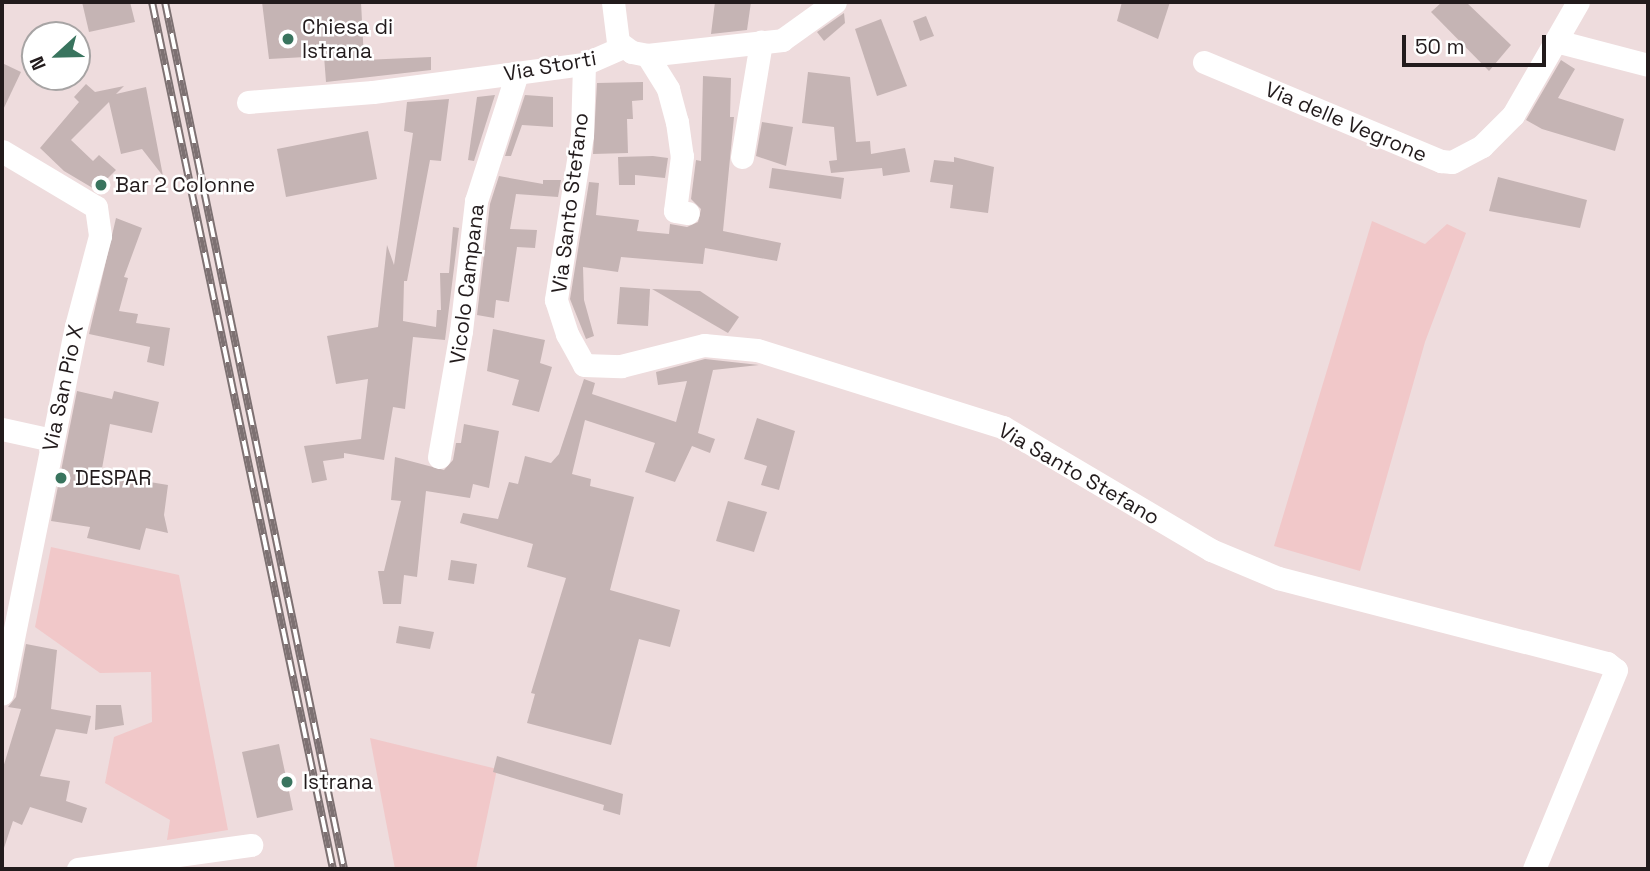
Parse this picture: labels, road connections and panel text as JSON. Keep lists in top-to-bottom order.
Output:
{
  "streets": {
    "street": [
      "Via Storti",
      "Via delle Vegrone",
      "Via Santo Stefano",
      "Vicolo Campana",
      "Via San Pio X"
    ]
  },
  "crossings": [
    ["Via Storti", "Via Santo Stefano"],
    ["Via Storti", "Vicolo Campana"]
  ],
  "places": [
    "Chiesa di Istrana",
    "Bar 2 Colonne",
    "DESPAR",
    "Istrana"
  ],
  "scale_bar": "50 m",
  "north": "left"
}
